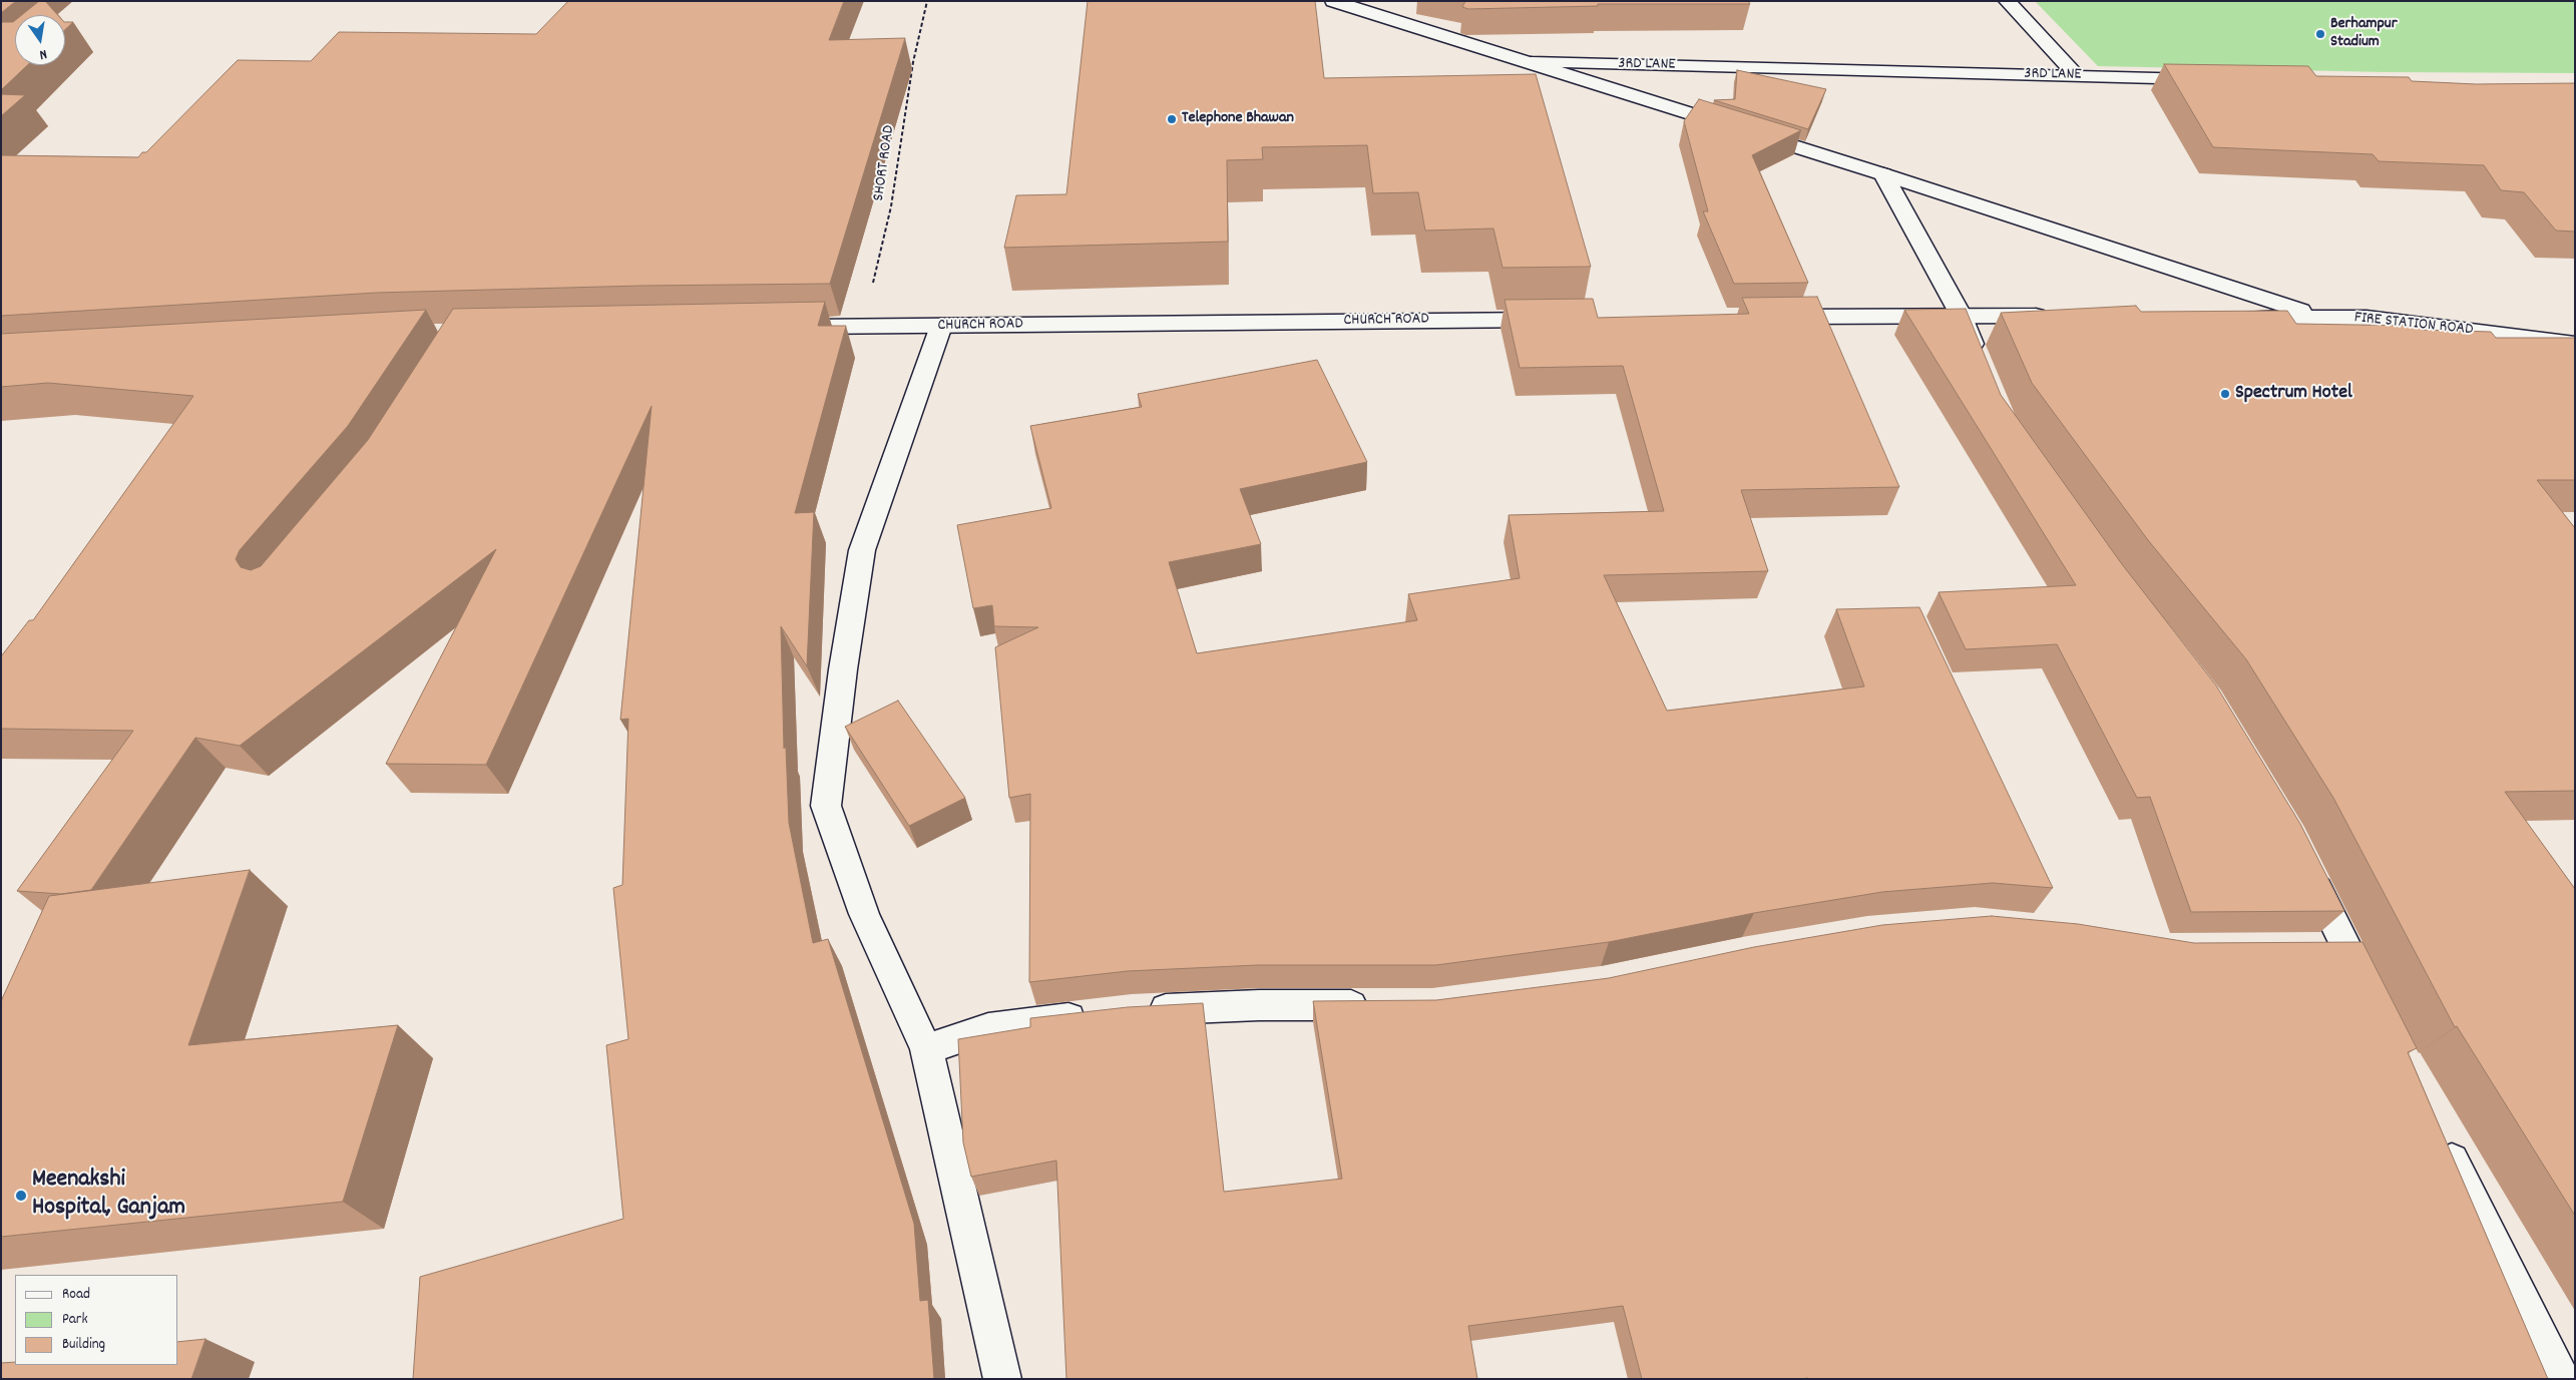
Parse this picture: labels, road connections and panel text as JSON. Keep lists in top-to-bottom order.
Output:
{
  "streets": {
    "street": ["3RD LANE", "CHURCH ROAD", "FIRE STATION ROAD"],
    "path": ["SHORT ROAD"]
  },
  "crossings": [
    ["SHORT ROAD", "CHURCH ROAD"]
  ],
  "places": [
    "Berhampur Stadium",
    "Telephone Bhawan",
    "Spectrum Hotel",
    "Meenakshi Hospital, Ganjam"
  ],
  "legend": ["Road", "Park", "Building"],
  "north": "bottom"
}
